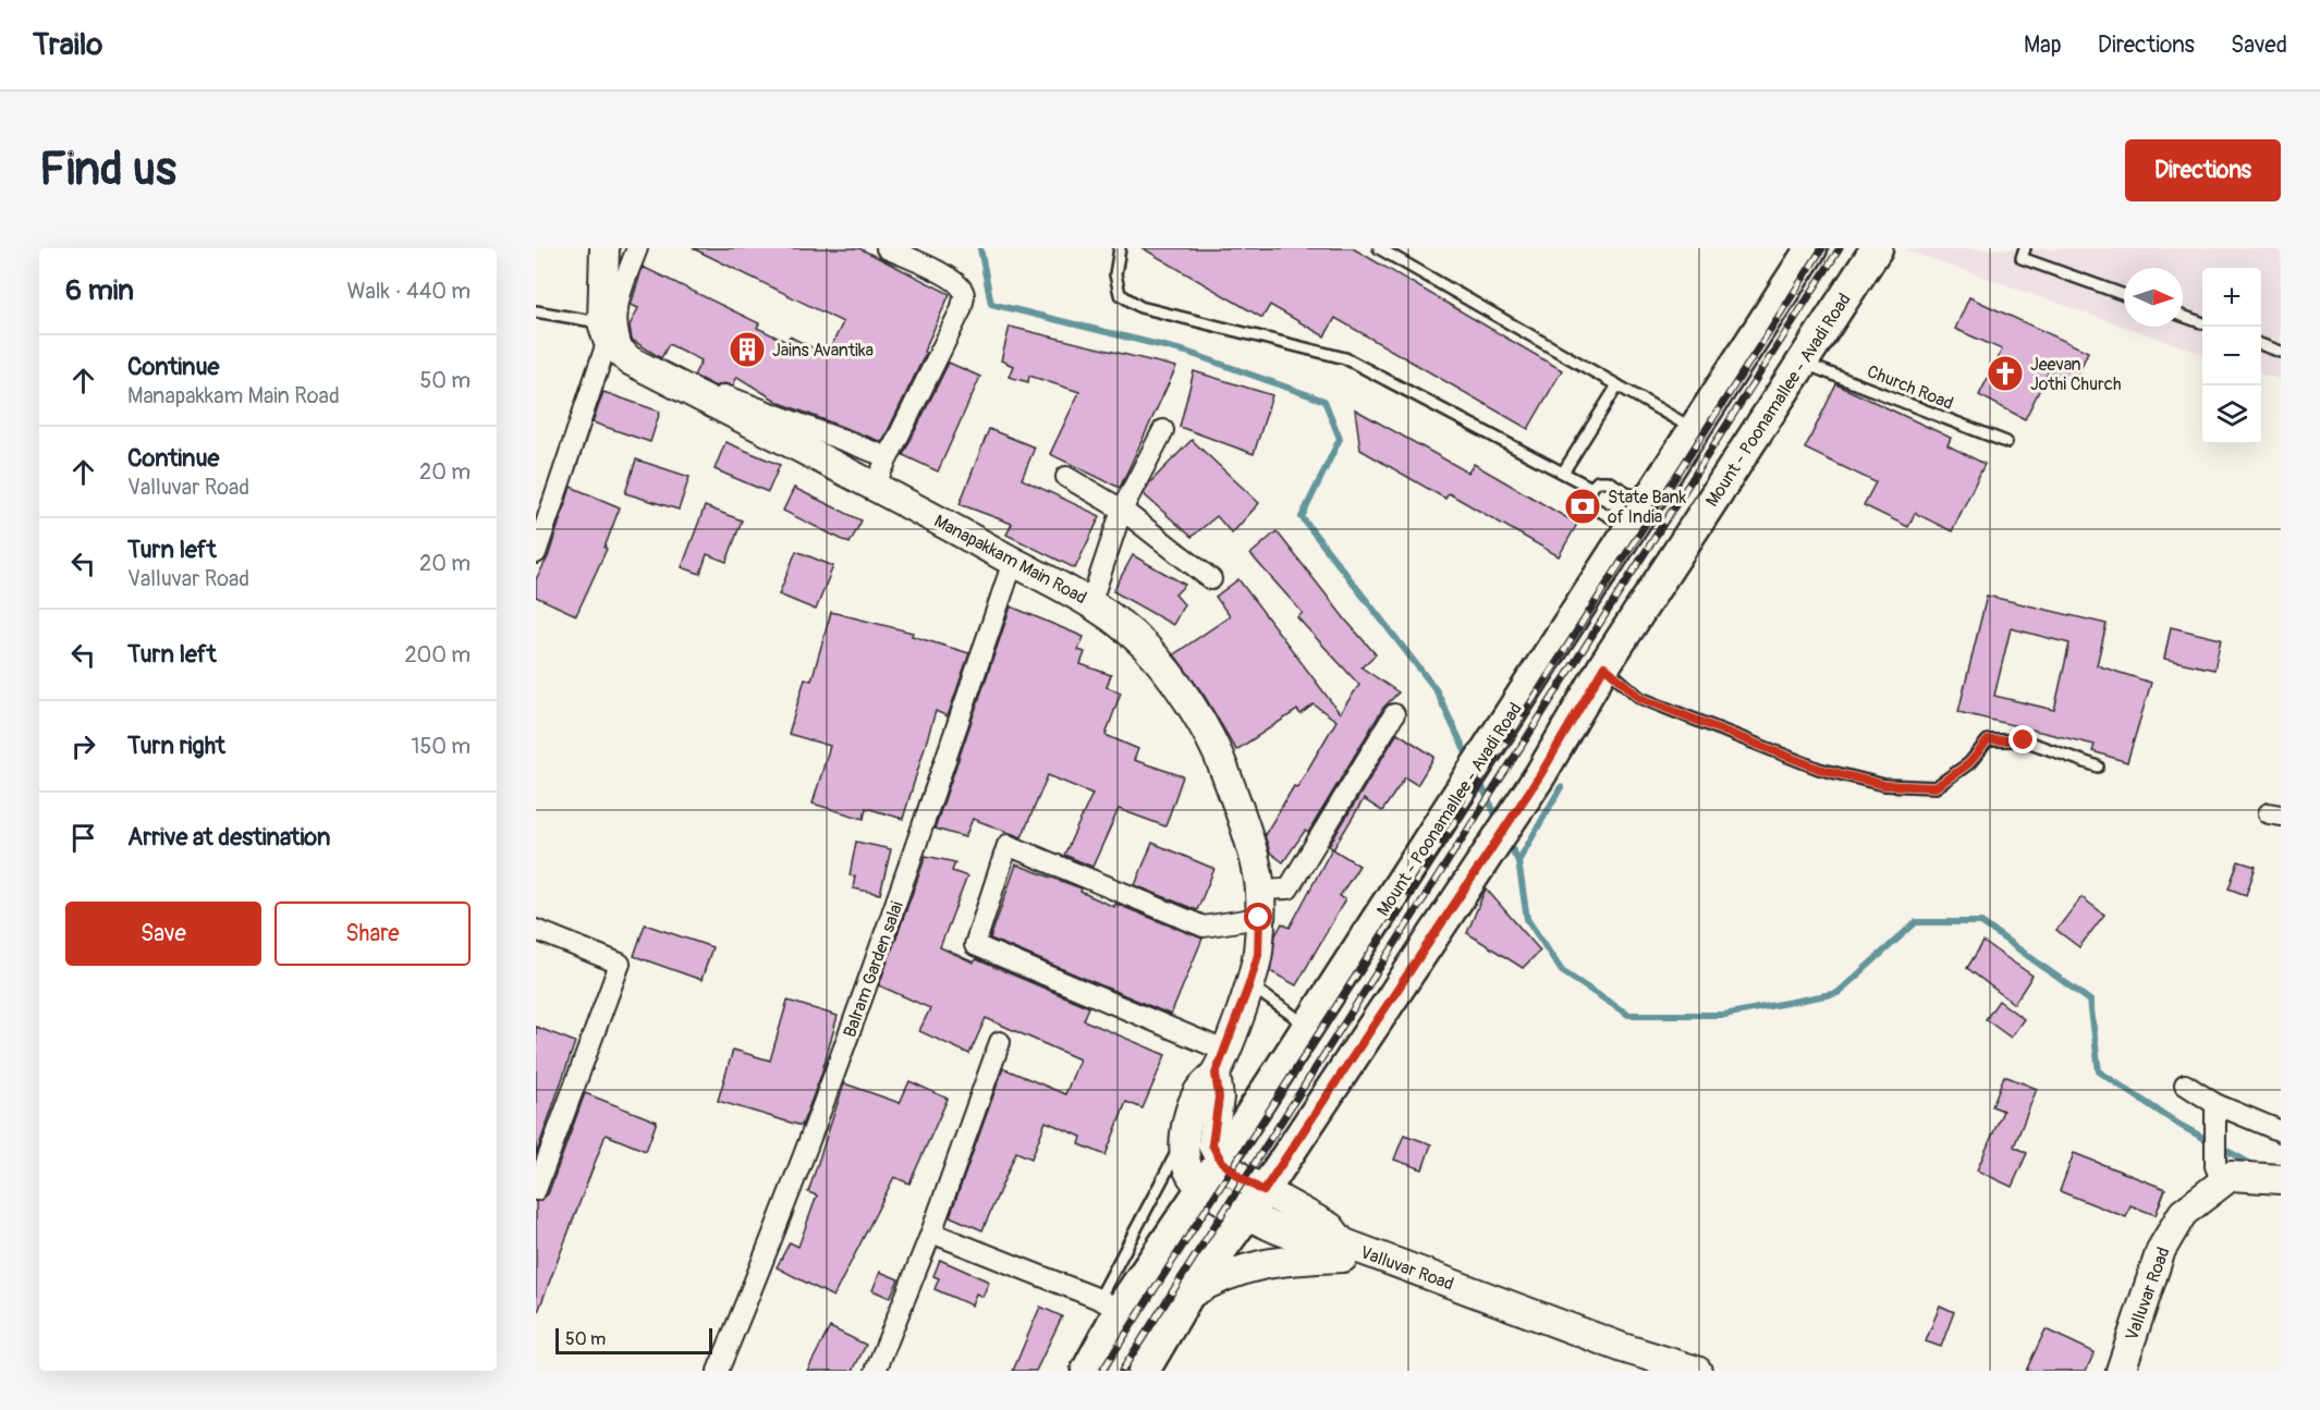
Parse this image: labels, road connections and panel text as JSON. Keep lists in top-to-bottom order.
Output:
{
  "streets": {
    "main road": ["Mount - Poonamallee - Avadi Road", "Manapakkam Main Road", "Valluvar Road"],
    "street": ["Balram Garden salai"],
    "lane": ["Church Road"]
  },
  "crossings": [
    ["Church Road", "Mount - Poonamallee - Avadi Road"],
    ["Mount - Poonamallee - Avadi Road", "Manapakkam Main Road"],
    ["Mount - Poonamallee - Avadi Road", "Valluvar Road"],
    ["Manapakkam Main Road", "Balram Garden salai"],
    ["Manapakkam Main Road", "Valluvar Road"]
  ],
  "places": {
    "building": ["Jains Avantika"],
    "church": ["Jeevan Jothi Church"],
    "bank": ["State Bank of India"]
  },
  "scale_bar": "50 m",
  "north": "right",
  "page": {
    "header": "Trailo",
    "nav": ["Map", "Directions", "Saved"],
    "buttons": [
      "Directions",
      ["Save", "Share"]
    ],
    "title": "Find us",
    "heading": ["6 min", "Walk · 440 m"],
    "map_buttons": ["+", "−"],
    "list": [
      ["Continue", "Manapakkam Main Road", "50 m"],
      ["Continue", "Valluvar Road", "20 m"],
      ["Turn left", "Valluvar Road", "20 m"],
      ["Turn left", "200 m"],
      ["Turn right", "150 m"],
      "Arrive at destination"
    ],
    "scale": "50 m"
  }
}
